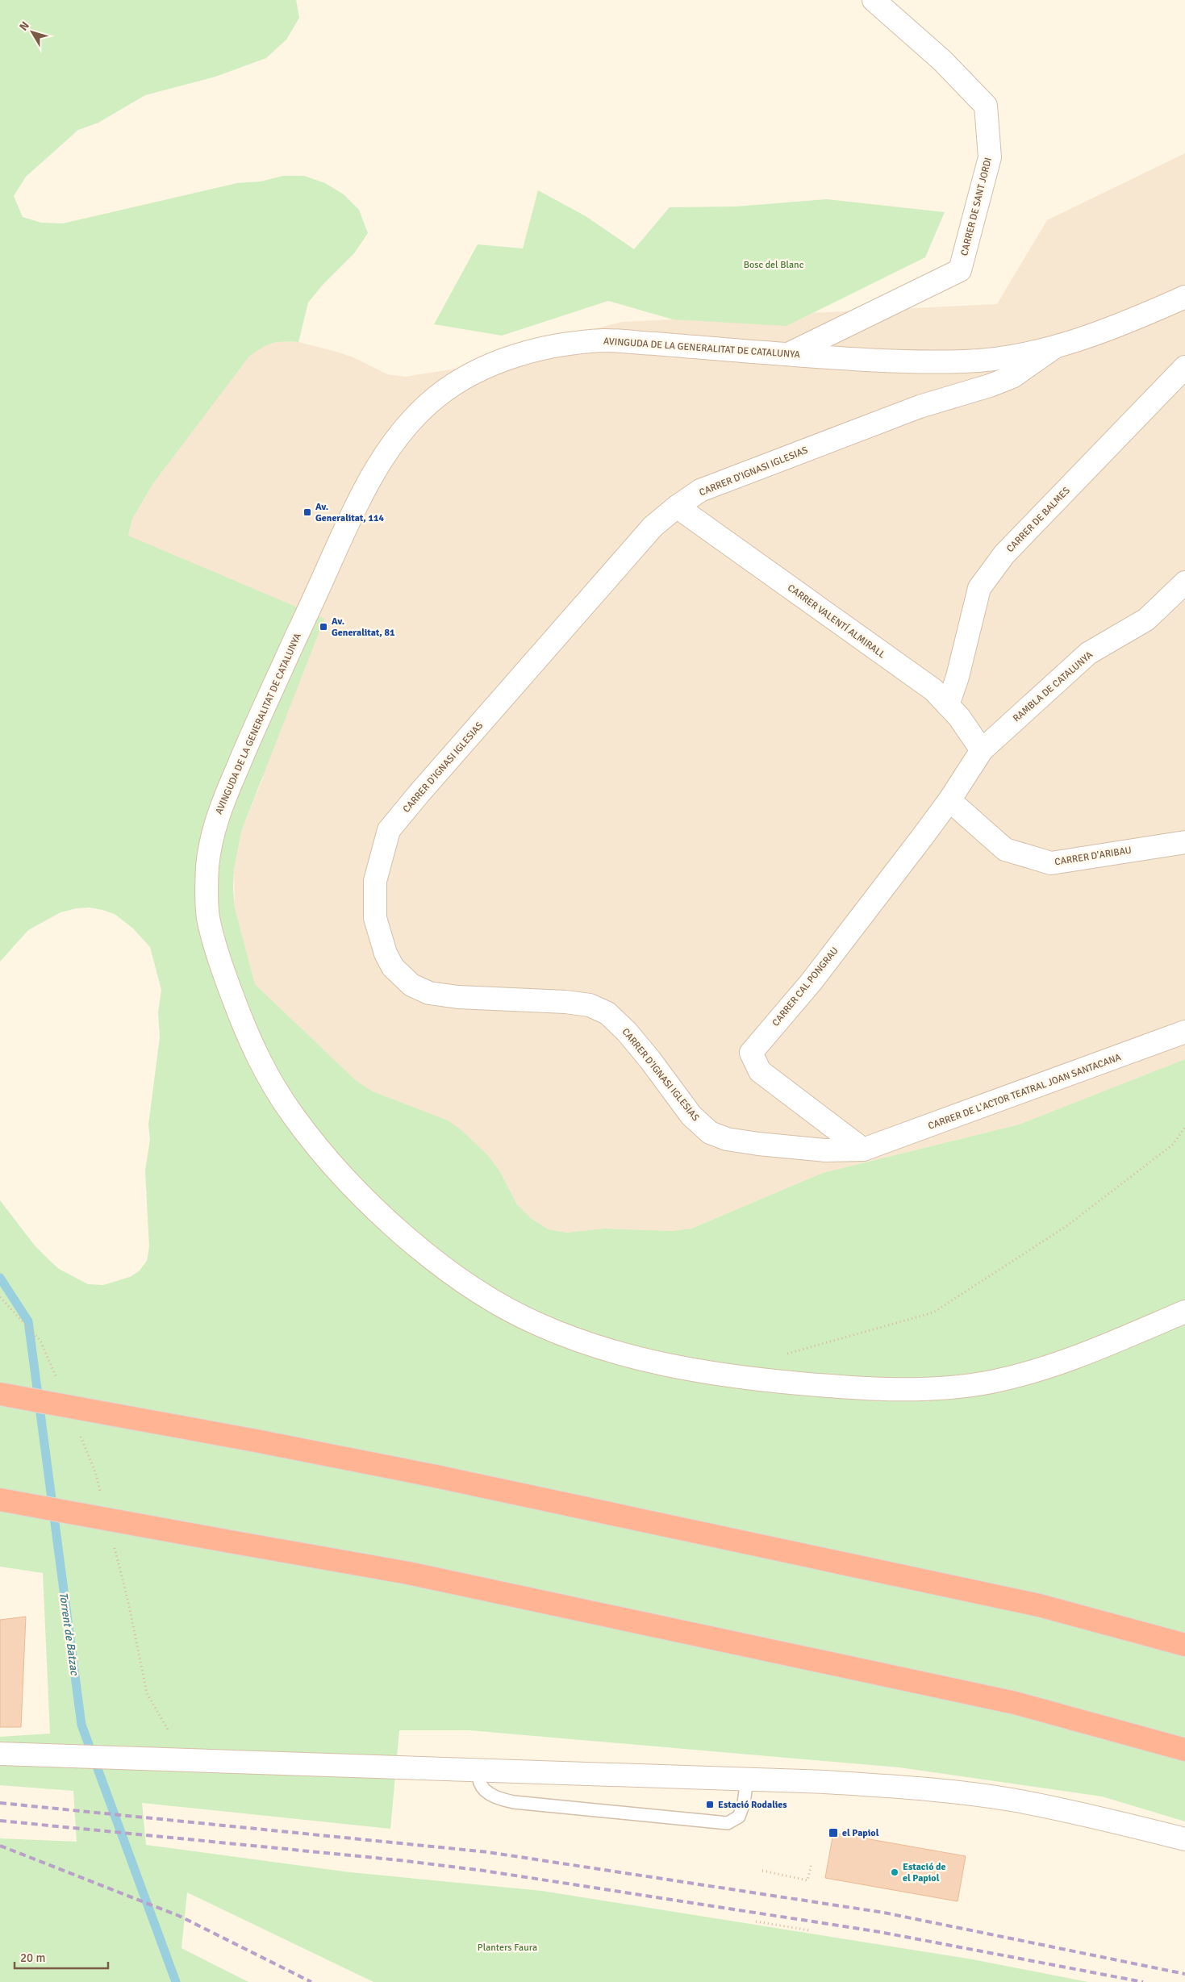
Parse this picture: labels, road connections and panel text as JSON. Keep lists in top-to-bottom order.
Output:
{
  "streets": {
    "street": [
      "CARRER DE SANT JORDI",
      "AVINGUDA DE LA GENERALITAT DE CATALUNYA",
      "CARRER D'IGNASI IGLESIAS",
      "CARRER DE BALMES",
      "CARRER VALENTÍ ALMIRALL",
      "RAMBLA DE CATALUNYA",
      "CARRER D'ARIBAU",
      "CARRER CAL PONGRAU",
      "CARRER DE L'ACTOR TEATRAL JOAN SANTACANA"
    ]
  },
  "crossings": [
    ["CARRER DE SANT JORDI", "AVINGUDA DE LA GENERALITAT DE CATALUNYA"],
    ["AVINGUDA DE LA GENERALITAT DE CATALUNYA", "CARRER D'IGNASI IGLESIAS"],
    ["CARRER D'IGNASI IGLESIAS", "CARRER VALENTÍ ALMIRALL"],
    ["CARRER D'IGNASI IGLESIAS", "CARRER CAL PONGRAU"],
    ["CARRER D'IGNASI IGLESIAS", "CARRER DE L'ACTOR TEATRAL JOAN SANTACANA"],
    ["CARRER DE BALMES", "CARRER VALENTÍ ALMIRALL"],
    ["CARRER VALENTÍ ALMIRALL", "RAMBLA DE CATALUNYA"],
    ["CARRER D'ARIBAU", "CARRER CAL PONGRAU"],
    ["CARRER CAL PONGRAU", "CARRER DE L'ACTOR TEATRAL JOAN SANTACANA"]
  ],
  "water": ["Torrent de Batzac"],
  "parks": ["Bosc del Blanc", "Planters Faura"],
  "places": {
    "transit": [
      "Av. Generalitat, 114",
      "Av. Generalitat, 81",
      "Estació Rodalies",
      "el Papiol"
    ],
    "other": ["Estació de el Papiol"]
  },
  "scale_bar": "20 m",
  "north": "top left"
}
